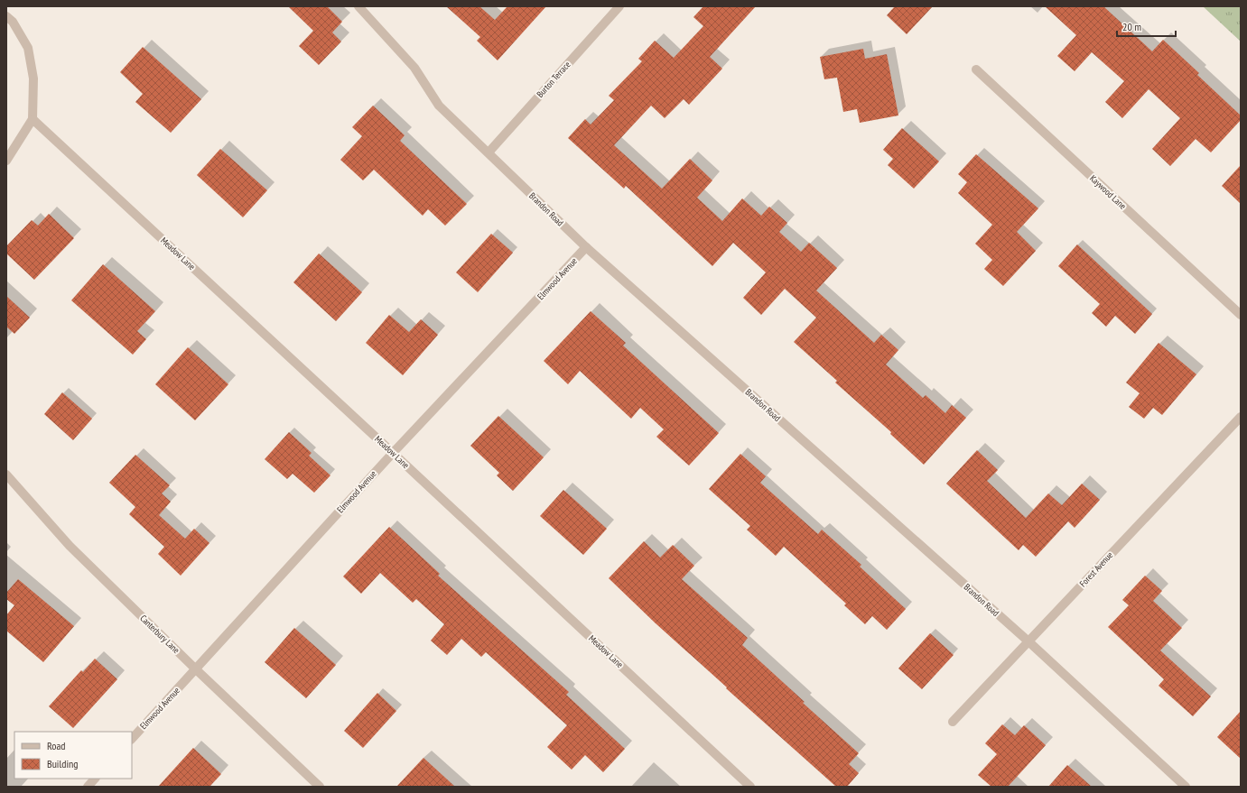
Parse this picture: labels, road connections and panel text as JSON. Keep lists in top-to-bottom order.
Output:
{
  "streets": {
    "street": [
      "Burton Terrace",
      "Kaywood Lane",
      "Brandon Road",
      "Meadow Lane",
      "Elmwood Avenue",
      "Forest Avenue",
      "Canterbury Lane"
    ]
  },
  "crossings": [
    ["Burton Terrace", "Brandon Road"],
    ["Brandon Road", "Elmwood Avenue"],
    ["Brandon Road", "Forest Avenue"],
    ["Meadow Lane", "Elmwood Avenue"],
    ["Elmwood Avenue", "Canterbury Lane"]
  ],
  "legend": ["Road", "Building"],
  "scale_bar": "20 m"
}
